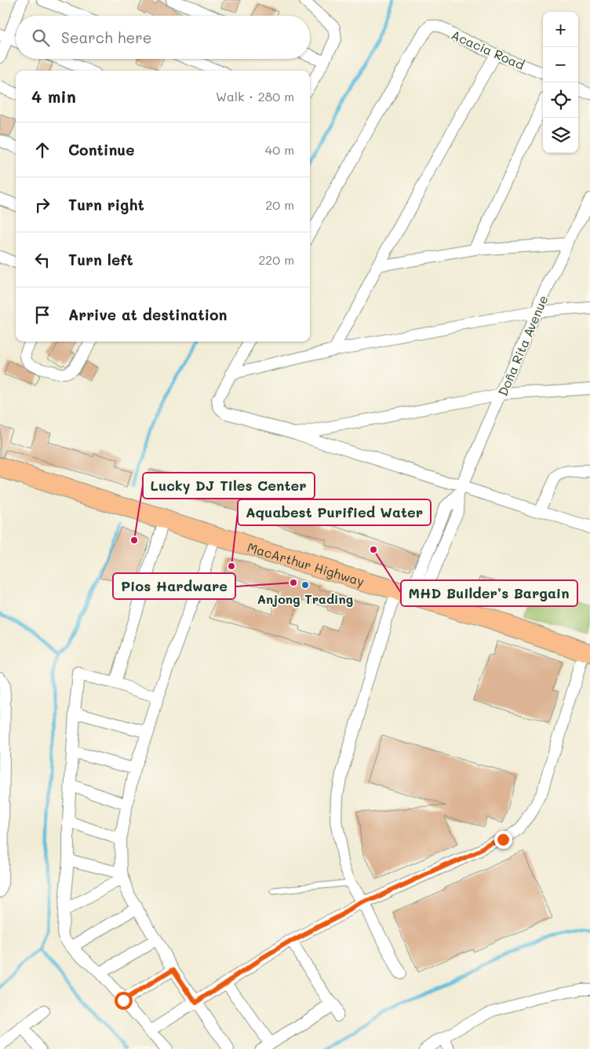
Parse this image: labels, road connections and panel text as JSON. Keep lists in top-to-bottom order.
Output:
{
  "streets": {
    "highway": ["MacArthur Highway"],
    "street": ["Acacia Road", "Doña Rita Avenue"]
  },
  "crossings": [
    ["Doña Rita Avenue", "MacArthur Highway"]
  ],
  "places": [
    "Lucky DJ Tiles Center",
    "MHD Builder’s Bargain",
    "Aquabest Purified Water",
    "Pios Hardware",
    "Anjong Trading"
  ],
  "page": {
    "map_buttons": ["+", "−"],
    "search": "Search here",
    "heading": ["4 min", "Walk · 280 m"],
    "list": [
      ["Continue", "40 m"],
      ["Turn right", "20 m"],
      ["Turn left", "220 m"],
      "Arrive at destination"
    ]
  }
}
